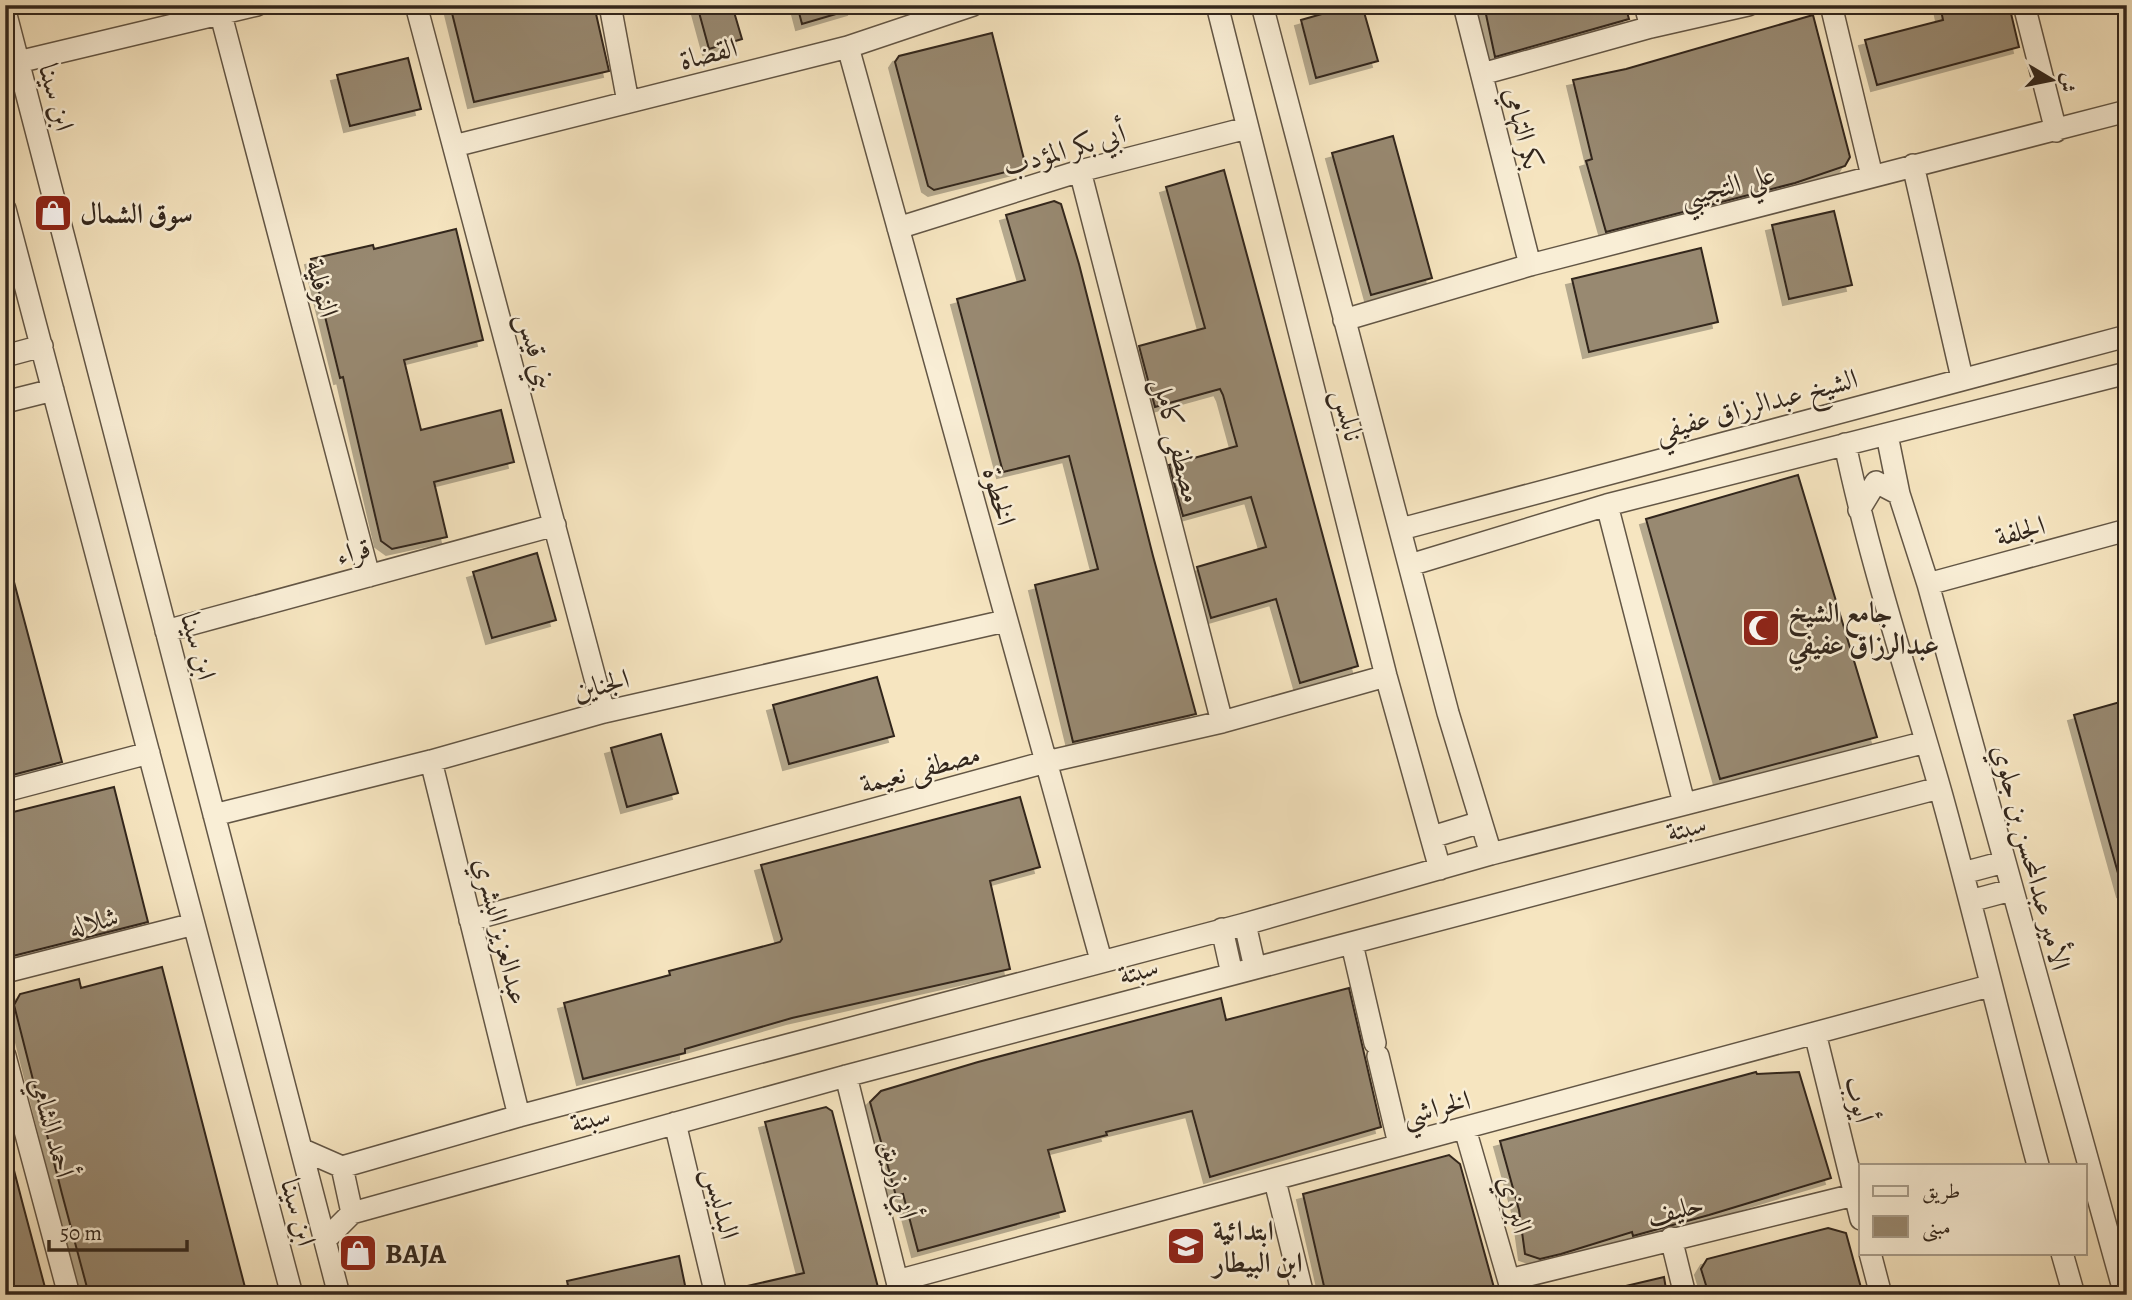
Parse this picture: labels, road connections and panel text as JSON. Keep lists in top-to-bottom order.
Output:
{
  "streets": {
    "street": [
      "القضاة",
      "ابن سينا",
      "بكر التهامي",
      "أبي بكر المؤدب",
      "علي التجيبي",
      "النوفلية",
      "بني قيس",
      "الشيخ عبدالرزاق عفيفي",
      "نابلس",
      "مصطفى كامل",
      "الخطوة",
      "الجلفة",
      "قراء",
      "الجناين",
      "مصطفى نعيمة",
      "سبتة",
      "الأمير عبدالمحسن بن جلوي",
      "شلاله",
      "عبدالعزيز البشري",
      "أيوب",
      "الخراشي",
      "أحمد الشامي",
      "أبي زريق",
      "البدليس",
      "البرزي",
      "حليف"
    ]
  },
  "crossings": [
    ["القضاة", "بني قيس"],
    ["القضاة", "الخطوة"],
    ["ابن سينا", "قراء"],
    ["ابن سينا", "الجناين"],
    ["ابن سينا", "سبتة"],
    ["ابن سينا", "شلاله"],
    ["بكر التهامي", "علي التجيبي"],
    ["أبي بكر المؤدب", "نابلس"],
    ["أبي بكر المؤدب", "مصطفى كامل"],
    ["أبي بكر المؤدب", "الخطوة"],
    ["علي التجيبي", "نابلس"],
    ["النوفلية", "قراء"],
    ["بني قيس", "قراء"],
    ["بني قيس", "الجناين"],
    ["الشيخ عبدالرزاق عفيفي", "نابلس"],
    ["نابلس", "مصطفى نعيمة"],
    ["نابلس", "سبتة"],
    ["مصطفى كامل", "مصطفى نعيمة"],
    ["الخطوة", "الجناين"],
    ["الخطوة", "مصطفى نعيمة"],
    ["الخطوة", "سبتة"],
    ["الجلفة", "الأمير عبدالمحسن بن جلوي"],
    ["الجناين", "عبدالعزيز البشري"],
    ["مصطفى نعيمة", "عبدالعزيز البشري"],
    ["سبتة", "عبدالعزيز البشري"],
    ["سبتة", "أبي زريق"],
    ["سبتة", "البدليس"],
    ["أيوب", "الخراشي"],
    ["أيوب", "حليف"],
    ["الخراشي", "أبي زريق"],
    ["الخراشي", "البرزي"],
    ["البرزي", "حليف"]
  ],
  "places": {
    "shop": ["سوق الشمال", "BAJA"],
    "mosque": ["جامع الشيخ عبدالرزاق عفيفي"],
    "school or university": ["ابتدائية ابن البيطار"]
  },
  "legend": ["طريق", "مبنى"],
  "scale_bar": "50 m",
  "north": "right"
}
